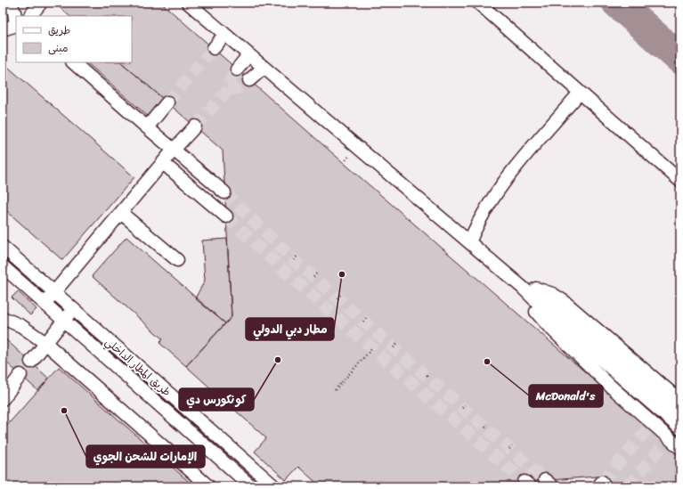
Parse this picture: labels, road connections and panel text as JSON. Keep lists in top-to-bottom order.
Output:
{
  "streets": {
    "lane": ["طريق المطار الداخلي"]
  },
  "places": [
    "مطار دبي الدولي",
    "كونكورس دي",
    "McDonald's",
    "الإمارات للشحن الجوي"
  ],
  "legend": ["طريق", "مبنى"]
}
